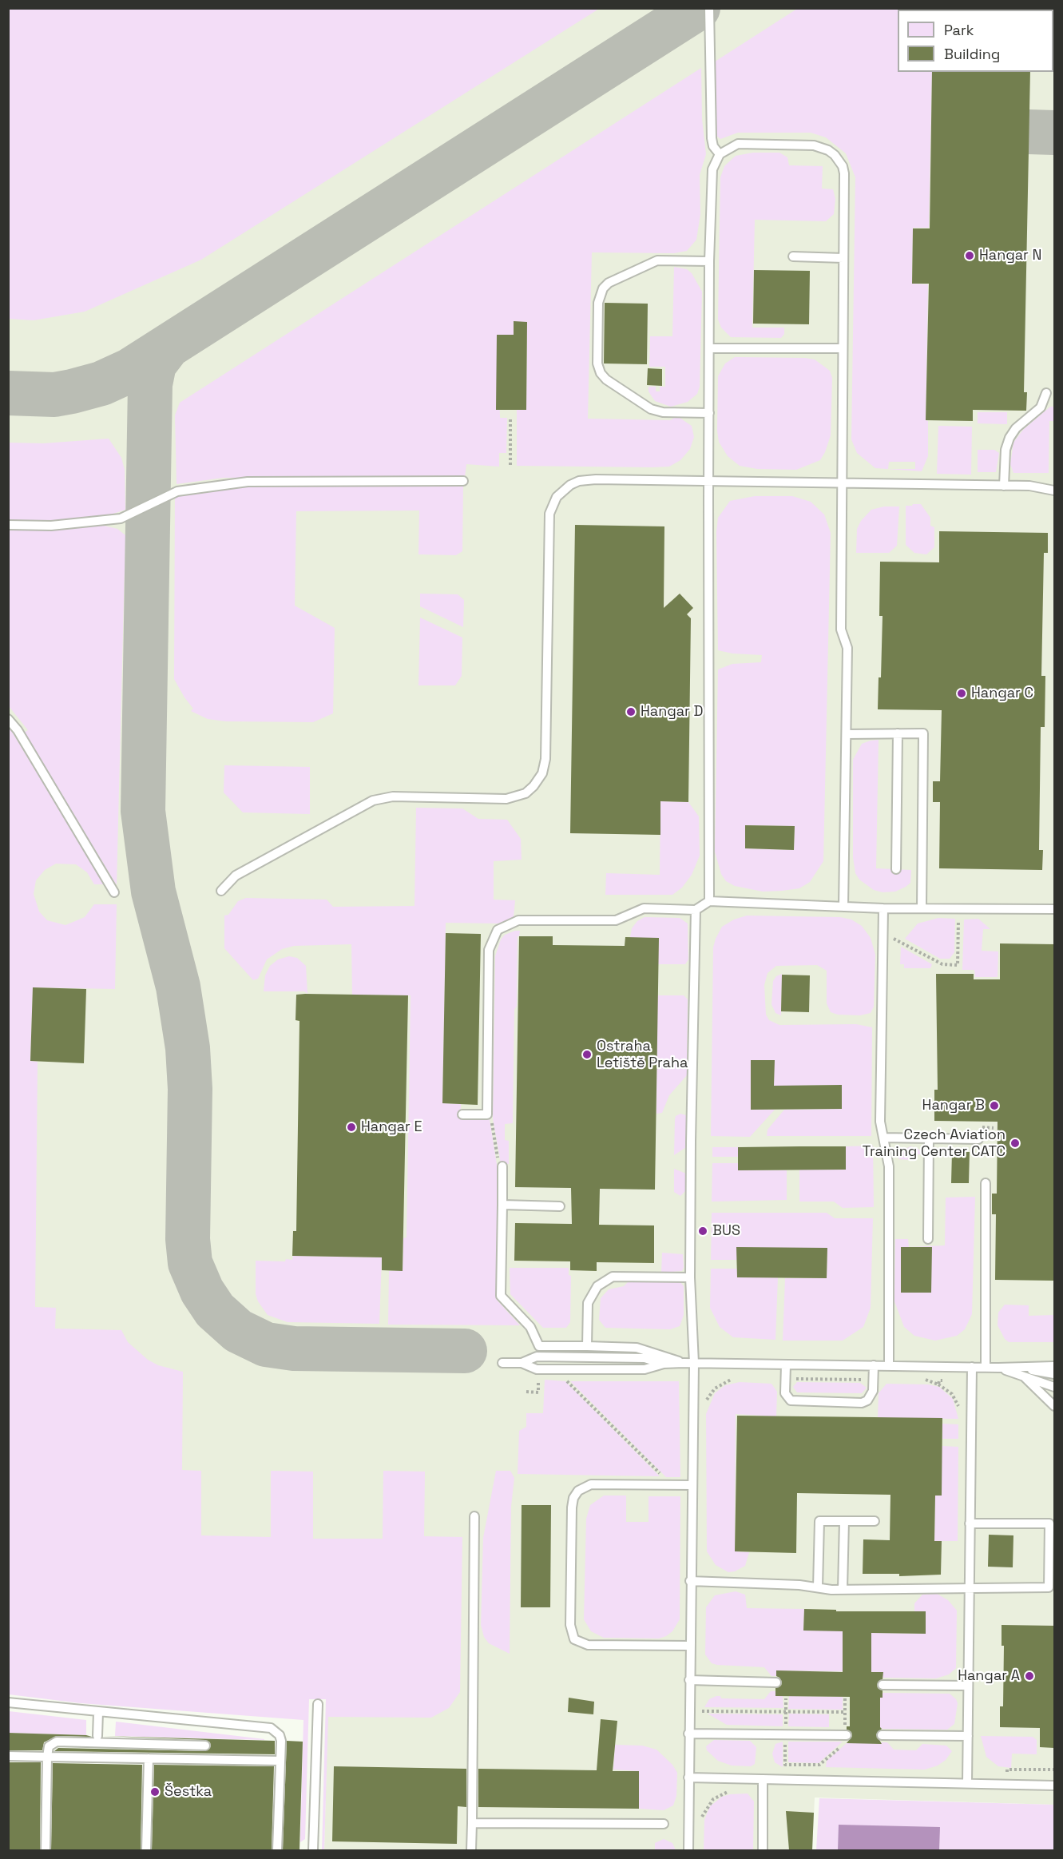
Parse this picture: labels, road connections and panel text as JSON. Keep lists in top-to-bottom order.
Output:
{
  "places": [
    "Hangar N",
    "Hangar C",
    "Hangar D",
    "Ostraha Letiště Praha",
    "Hangar B",
    "Hangar E",
    "Czech Aviation Training Center CATC",
    "BUS",
    "Hangar A",
    "Šestka"
  ],
  "legend": ["Park", "Building"]
}
